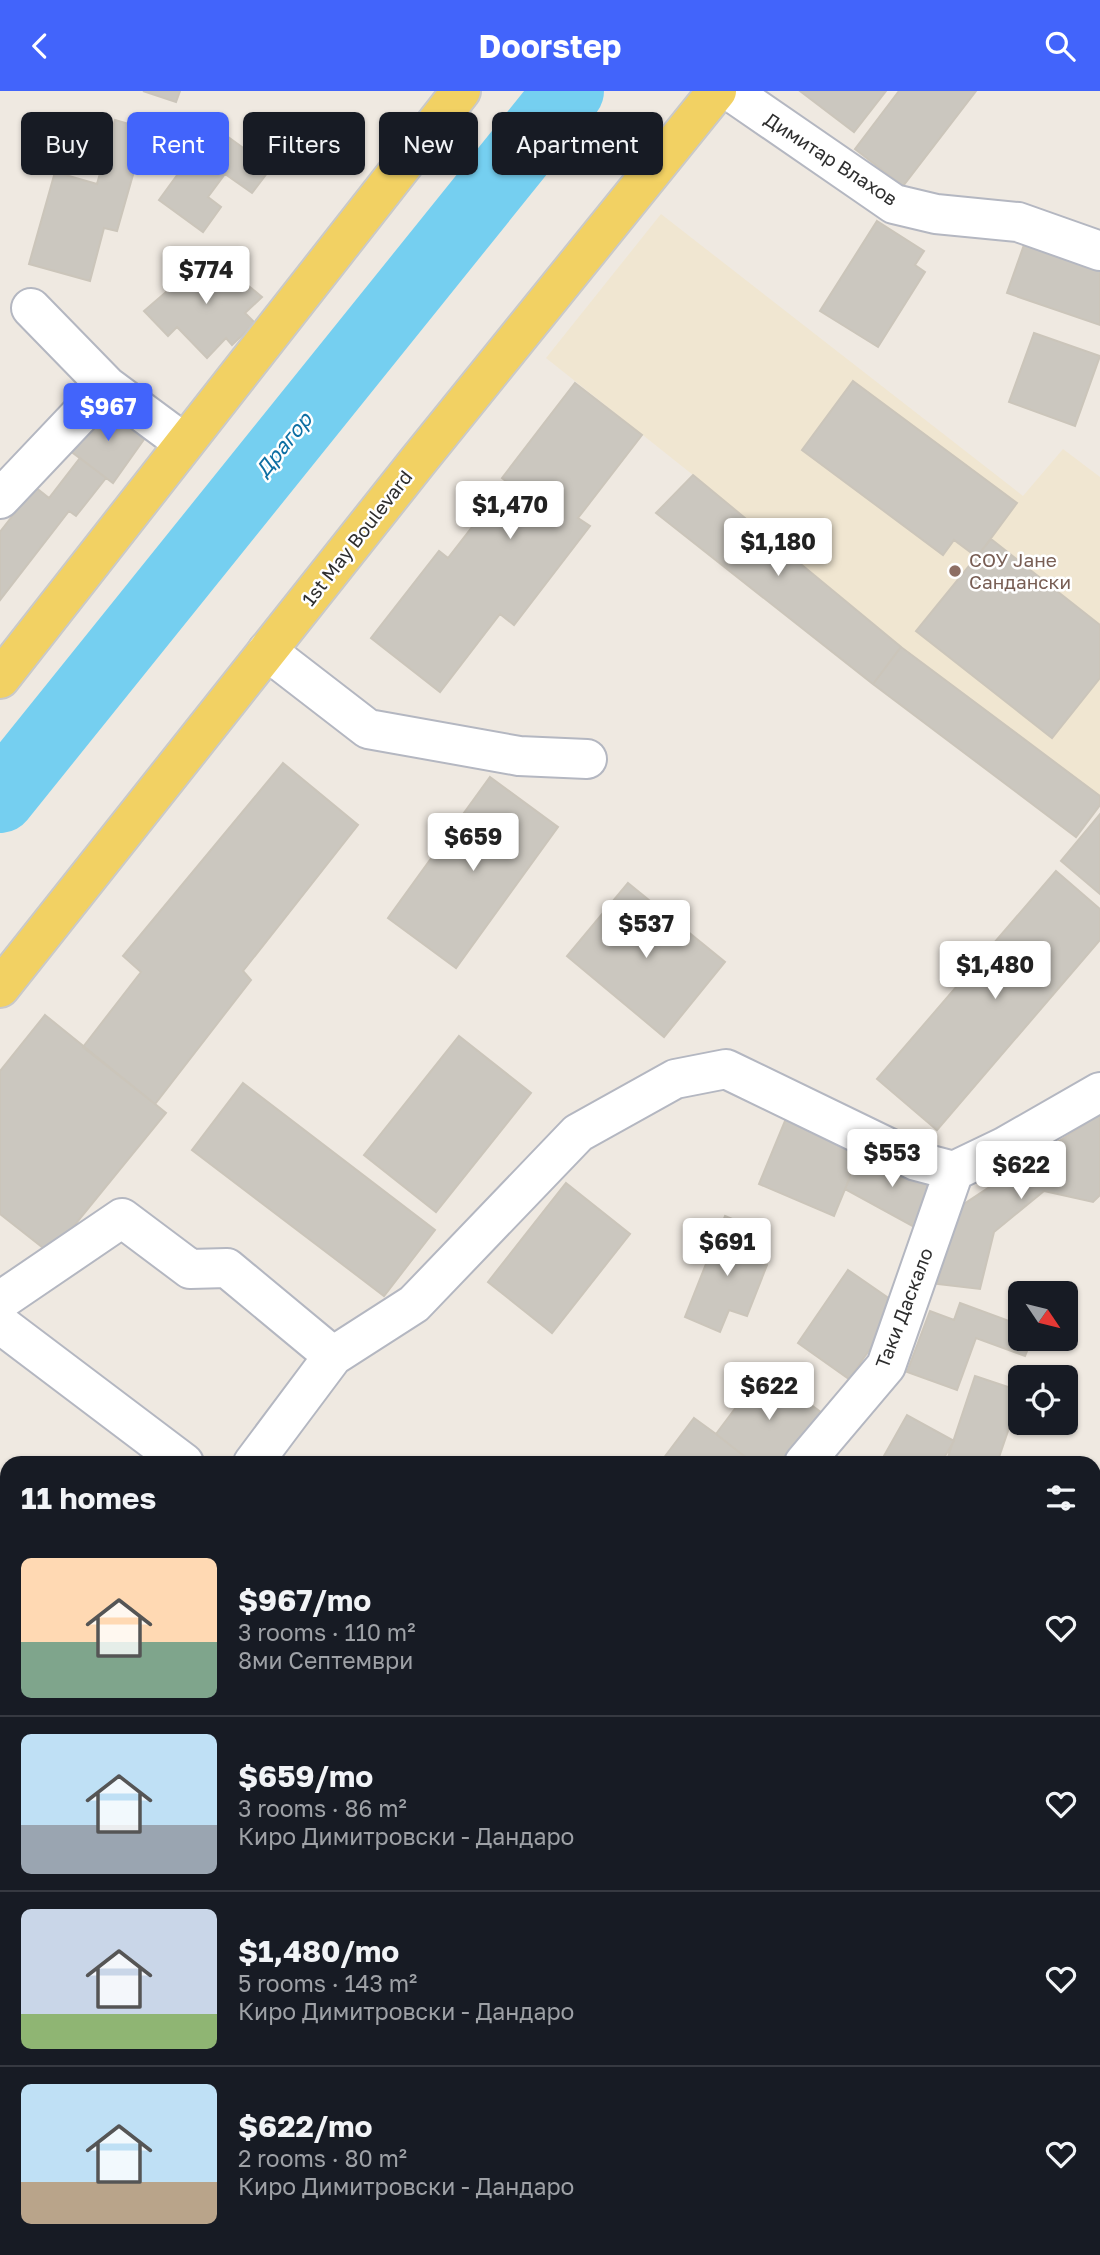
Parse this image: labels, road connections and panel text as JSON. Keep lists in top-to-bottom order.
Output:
{
  "streets": {
    "main road": ["1st May Boulevard"],
    "street": ["Димитар Влахов", "Таки Даскало"]
  },
  "water": ["Драгор"],
  "places": ["СОУ Јане Сандански"],
  "north": "bottom right",
  "page": {
    "header": "Doorstep",
    "chip": [
      "Buy",
      "Rent",
      "Filters",
      "New",
      "Apartment"
    ],
    "price": [
      "$774",
      "$967",
      "$1,470",
      "$1,180",
      "$659",
      "$537",
      "$1,480",
      "$553",
      "$622",
      "$691",
      "$622"
    ],
    "heading": "11 homes",
    "list": [
      {
        "name": "$967/mo",
        "note": "3 rooms · 110 m² · 8ми Септември"
      },
      {
        "name": "$659/mo",
        "note": "3 rooms · 86 m² · Киро Димитровски - Дандаро"
      },
      {
        "name": "$1,480/mo",
        "note": "5 rooms · 143 m² · Киро Димитровски - Дандаро"
      },
      {
        "name": "$622/mo",
        "note": "2 rooms · 80 m² · Киро Димитровски - Дандаро"
      }
    ]
  }
}
